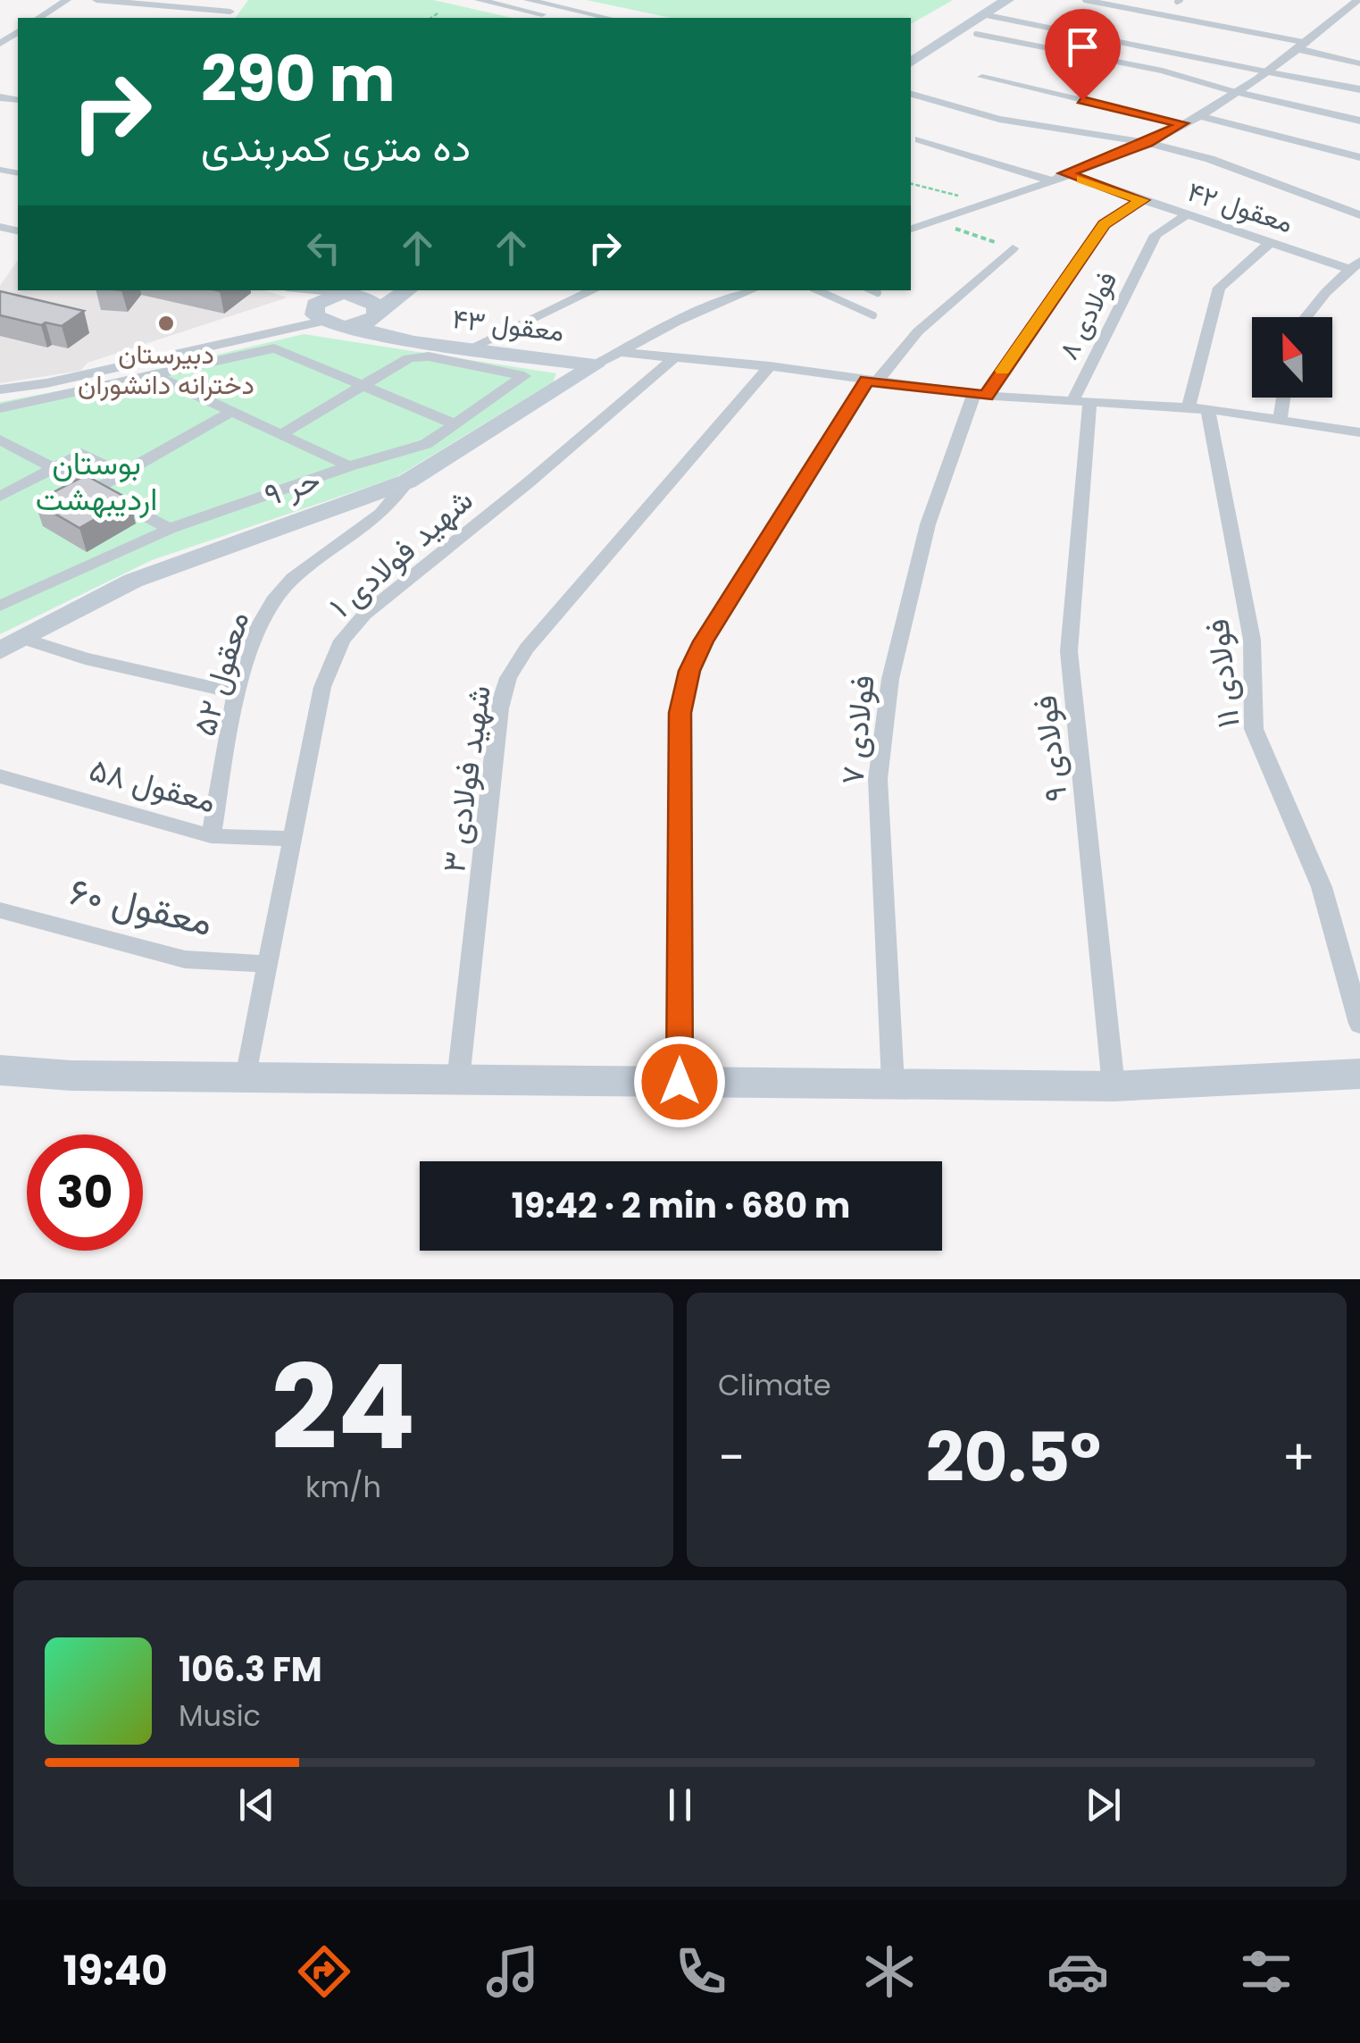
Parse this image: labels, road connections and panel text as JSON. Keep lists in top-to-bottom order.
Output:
{
  "streets": {
    "street": [
      "معقول ۴۲",
      "فولادی ۸",
      "معقول ۴۳",
      "حر ۹",
      "شهید فولادی ۱",
      "معقول ۵۲",
      "فولادی ۱۱",
      "فولادی ۷",
      "فولادی ۹",
      "شهید فولادی ۳",
      "معقول ۵۸",
      "معقول ۶۰"
    ]
  },
  "crossings": [
    ["معقول ۴۲", "فولادی ۸"],
    ["معقول ۴۲", "فولادی ۷"],
    ["فولادی ۸", "فولادی ۹"],
    ["معقول ۴۳", "حر ۹"],
    ["حر ۹", "معقول ۵۲"],
    ["شهید فولادی ۱", "معقول ۵۸"],
    ["شهید فولادی ۱", "معقول ۶۰"],
    ["معقول ۵۲", "معقول ۵۸"]
  ],
  "parks": ["بوستان اردیبهشت"],
  "places": ["دبیرستان دخترانه دانشوران"],
  "north": "top",
  "page": {
    "turn": ["290 m", "ده متری کمربندی"],
    "limit": "30",
    "trip": "19:42 · 2 min · 680 m",
    "tile": [
      ["24", "km/h"],
      "Climate"
    ],
    "heat": ["−", "20.5°", "+"],
    "song": ["106.3 FM", "Music"],
    "tabs": "19:40"
  }
}
